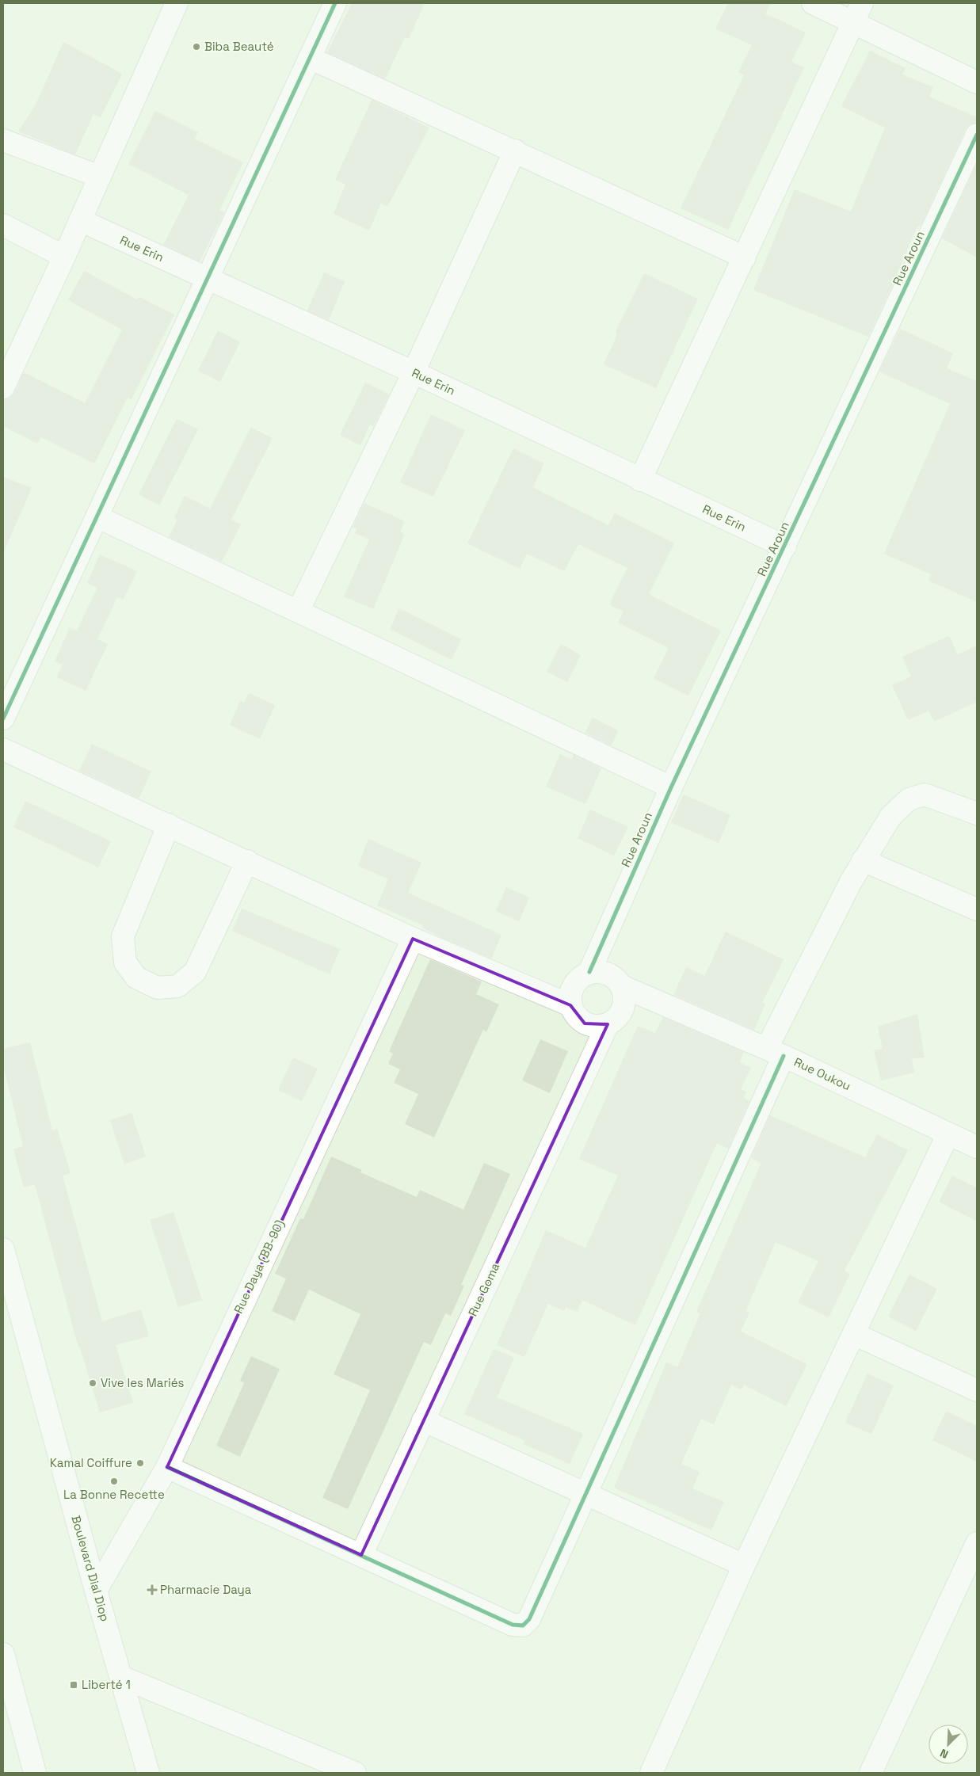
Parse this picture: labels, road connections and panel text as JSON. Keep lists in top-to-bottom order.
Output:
{
  "streets": {
    "street": [
      "Rue Erin",
      "Rue Aroun",
      "Rue Oukou",
      "Rue Daya (BB-90)",
      "Rue Goma",
      "Boulevard Dial Diop"
    ]
  },
  "crossings": [
    ["Rue Erin", "Rue Aroun"],
    ["Rue Aroun", "Rue Oukou"],
    ["Rue Aroun", "Rue Goma"],
    ["Rue Oukou", "Rue Goma"],
    ["Rue Daya (BB-90)", "Boulevard Dial Diop"]
  ],
  "places": {
    "other": [
      "Biba Beauté",
      "Vive les Mariés",
      "Kamal Coiffure",
      "La Bonne Recette"
    ],
    "health": ["Pharmacie Daya"],
    "transit": ["Liberté 1"]
  },
  "north": "bottom left"
}
